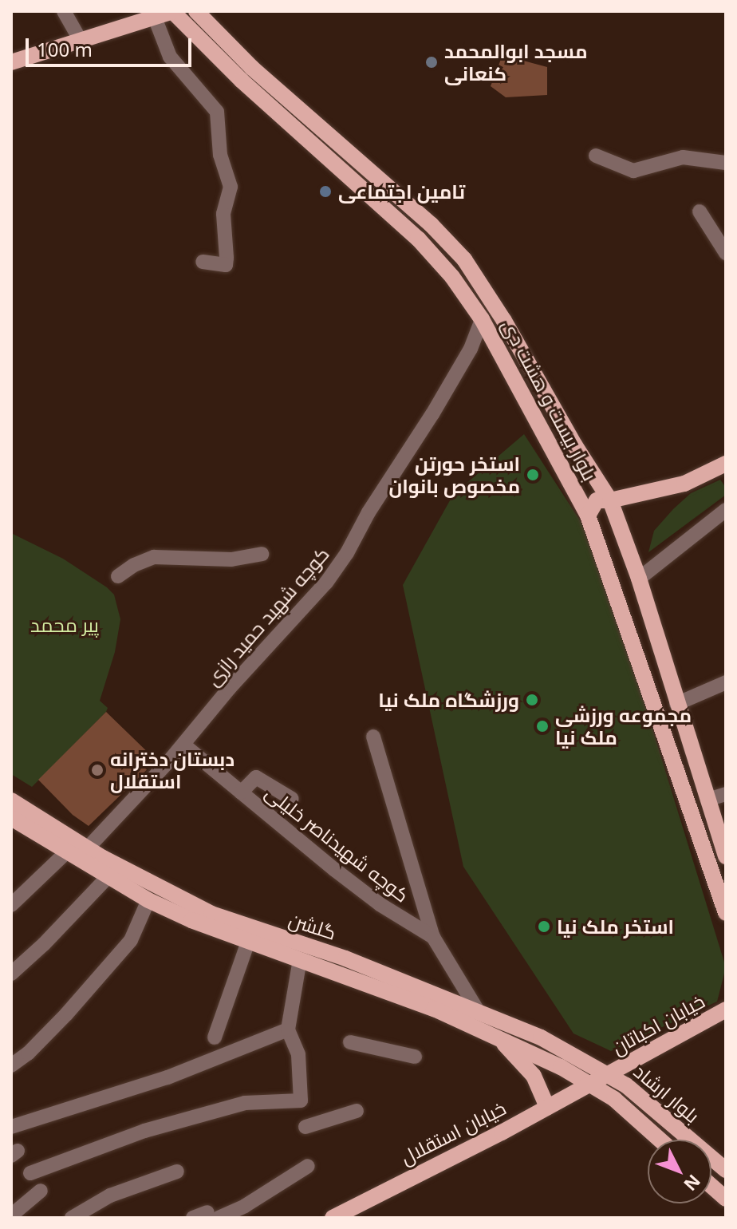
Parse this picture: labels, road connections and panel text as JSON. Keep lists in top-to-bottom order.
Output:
{
  "streets": {
    "main road": [
      "بلوار بیست و هشت دی",
      "گلشن",
      "خیابان اکباتان",
      "بلوار ارشاد",
      "خیابان استقلال"
    ],
    "street": ["کوچه شهید حمید رازی", "کوچه شهیدناصر خلیلی"]
  },
  "crossings": [
    ["بلوار بیست و هشت دی", "کوچه شهید حمید رازی"],
    ["کوچه شهید حمید رازی", "کوچه شهیدناصر خلیلی"],
    ["کوچه شهید حمید رازی", "گلشن"],
    ["کوچه شهیدناصر خلیلی", "گلشن"],
    ["گلشن", "خیابان اکباتان"],
    ["گلشن", "بلوار ارشاد"],
    ["گلشن", "خیابان استقلال"],
    ["خیابان اکباتان", "بلوار ارشاد"],
    ["خیابان اکباتان", "خیابان استقلال"],
    ["بلوار ارشاد", "خیابان استقلال"]
  ],
  "parks": ["پیر محمد"],
  "places": [
    "مسجد ابوالمحمد کنعانی",
    "تامین اجتماعی",
    "استخر حورتن مخصوص بانوان",
    "ورزشگاه ملک نیا",
    "مجموعه ورزشی ملک نیا",
    "دبستان دخترانه استقلال",
    "استخر ملک نیا"
  ],
  "scale_bar": "100 m",
  "north": "bottom right"
}
